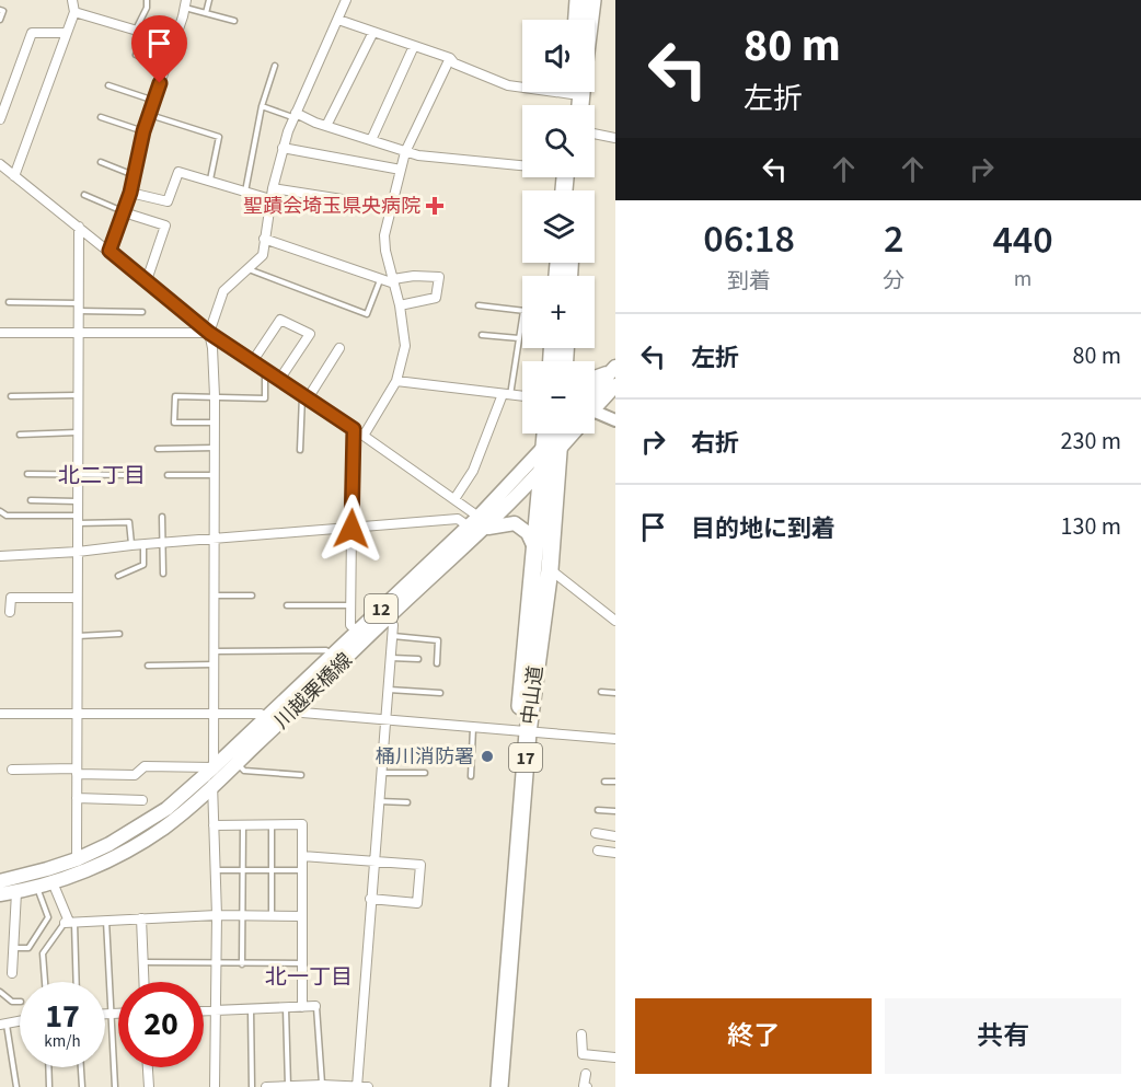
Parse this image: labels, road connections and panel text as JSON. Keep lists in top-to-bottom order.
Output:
{
  "streets": {
    "highway": ["中山道", "17"],
    "main road": ["12", "川越栗橋線"]
  },
  "crossings": [
    ["川越栗橋線", "中山道"]
  ],
  "districts": ["北二丁目", "北一丁目"],
  "places": {
    "health": ["聖蹟会埼玉県央病院"],
    "other": ["桶川消防署"]
  },
  "page": {
    "turn": ["80 m", "左折"],
    "map_buttons": ["+", "−"],
    "eta": [
      "06:18",
      "到着",
      "2",
      "分",
      "440",
      "m"
    ],
    "list": [
      {
        "name": "左折",
        "value": "80 m"
      },
      {
        "name": "右折",
        "value": "230 m"
      },
      {
        "name": "目的地に到着",
        "value": "130 m"
      }
    ],
    "speed": "17 km/h",
    "limit": "20",
    "buttons": ["終了", "共有"]
  }
}
